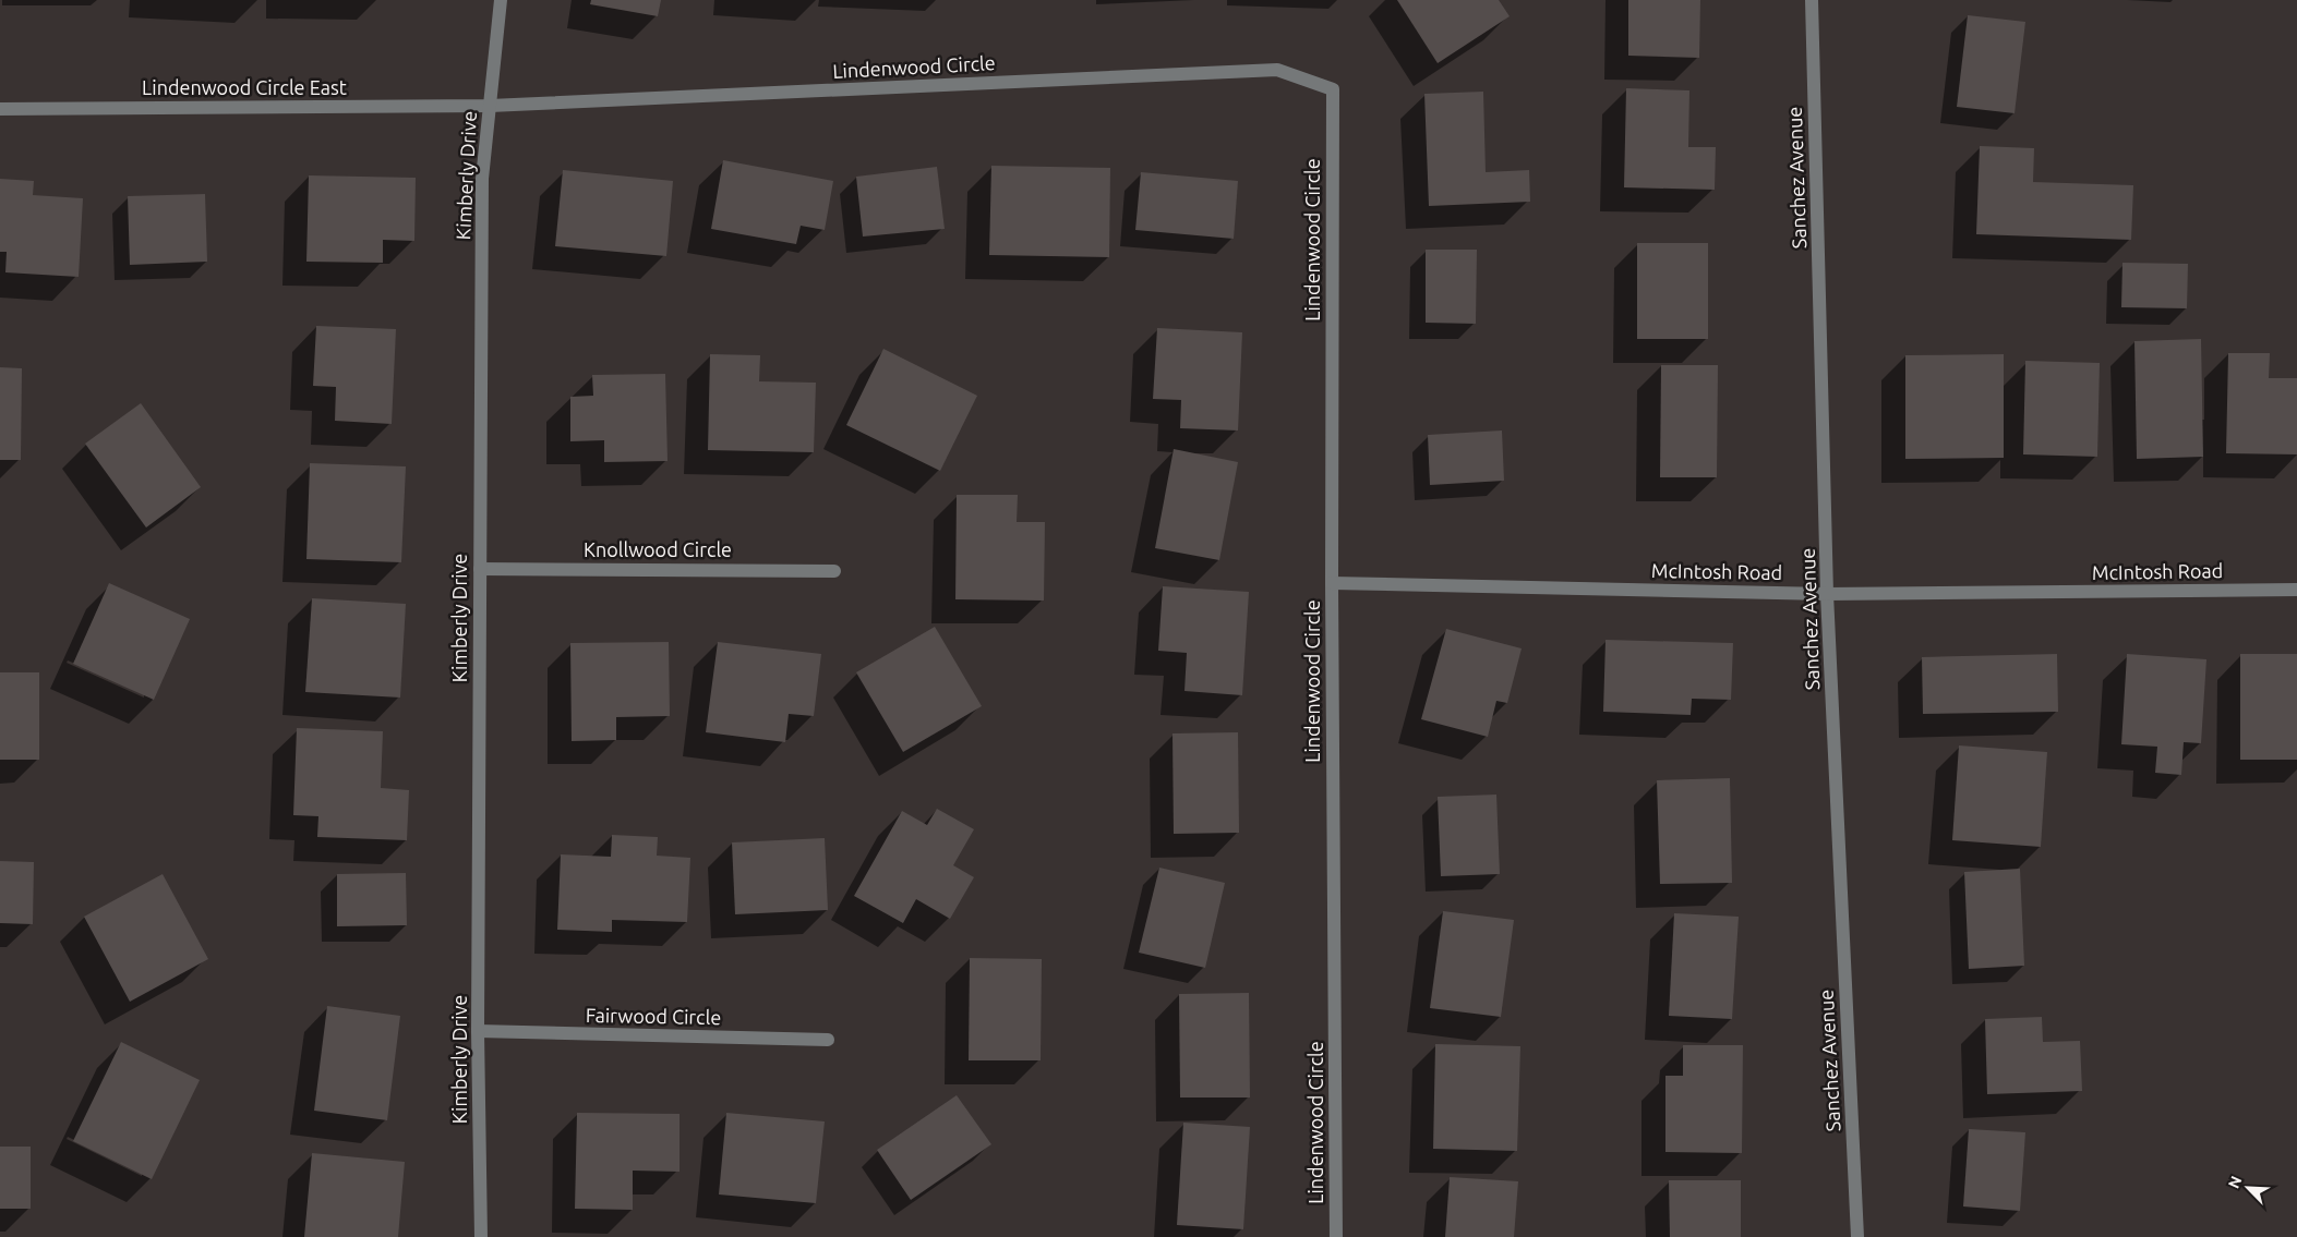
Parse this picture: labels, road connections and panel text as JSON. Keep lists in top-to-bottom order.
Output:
{
  "streets": {
    "street": [
      "Lindenwood Circle",
      "Lindenwood Circle East",
      "Kimberly Drive",
      "Sanchez Avenue",
      "Knollwood Circle",
      "McIntosh Road",
      "Fairwood Circle"
    ]
  },
  "crossings": [
    ["Lindenwood Circle", "Lindenwood Circle East"],
    ["Lindenwood Circle", "Kimberly Drive"],
    ["Lindenwood Circle", "McIntosh Road"],
    ["Lindenwood Circle East", "Kimberly Drive"],
    ["Kimberly Drive", "Knollwood Circle"],
    ["Kimberly Drive", "Fairwood Circle"],
    ["Sanchez Avenue", "McIntosh Road"]
  ],
  "north": "top left"
}
